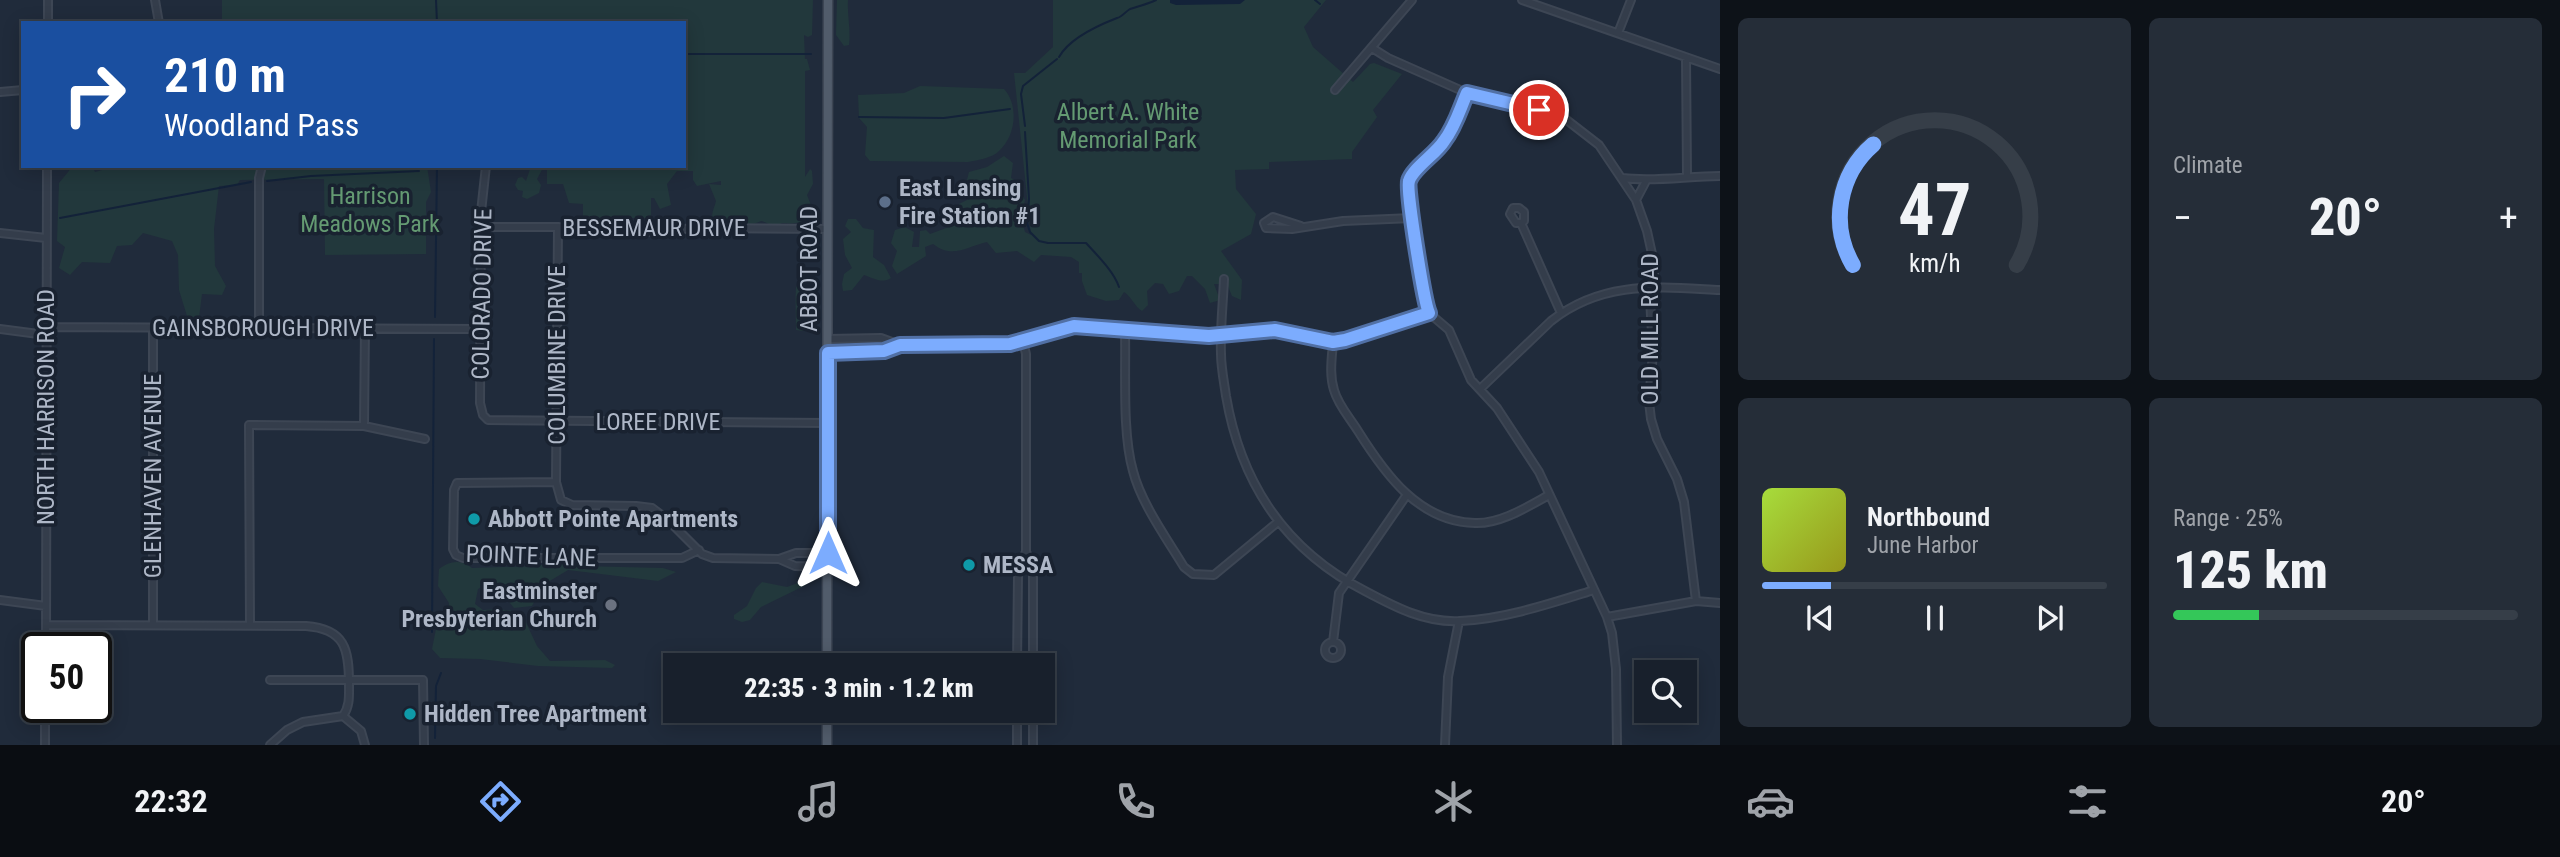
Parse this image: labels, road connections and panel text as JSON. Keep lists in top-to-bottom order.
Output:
{
  "streets": {
    "main road": ["ABBOT ROAD"],
    "street": [
      "BESSEMAUR DRIVE",
      "COLORADO DRIVE",
      "GAINSBOROUGH DRIVE",
      "OLD MILL ROAD",
      "COLUMBINE DRIVE",
      "NORTH HARRISON ROAD",
      "LOREE DRIVE",
      "GLENHAVEN AVENUE",
      "POINTE LANE"
    ]
  },
  "crossings": [
    ["BESSEMAUR DRIVE", "ABBOT ROAD"],
    ["BESSEMAUR DRIVE", "COLORADO DRIVE"],
    ["BESSEMAUR DRIVE", "COLUMBINE DRIVE"],
    ["ABBOT ROAD", "LOREE DRIVE"],
    ["COLORADO DRIVE", "GAINSBOROUGH DRIVE"],
    ["COLORADO DRIVE", "LOREE DRIVE"],
    ["GAINSBOROUGH DRIVE", "NORTH HARRISON ROAD"],
    ["GAINSBOROUGH DRIVE", "GLENHAVEN AVENUE"],
    ["COLUMBINE DRIVE", "LOREE DRIVE"],
    ["COLUMBINE DRIVE", "POINTE LANE"]
  ],
  "parks": ["Albert A. White Memorial Park", "Harrison Meadows Park"],
  "places": [
    "East Lansing Fire Station #1",
    "Abbott Pointe Apartments",
    "MESSA",
    "Eastminster Presbyterian Church",
    "Hidden Tree Apartment"
  ],
  "page": {
    "tile": [
      "Climate",
      ["Range · 25%", "125 km"]
    ],
    "turn": ["210 m", "Woodland Pass"],
    "heat": ["−", "20°", "+"],
    "song": ["Northbound", "June Harbor"],
    "limit": "50",
    "trip": "22:35 · 3 min · 1.2 km",
    "tabs": ["22:32", "20°"],
    "gauge": ["47", "km/h"]
  }
}
